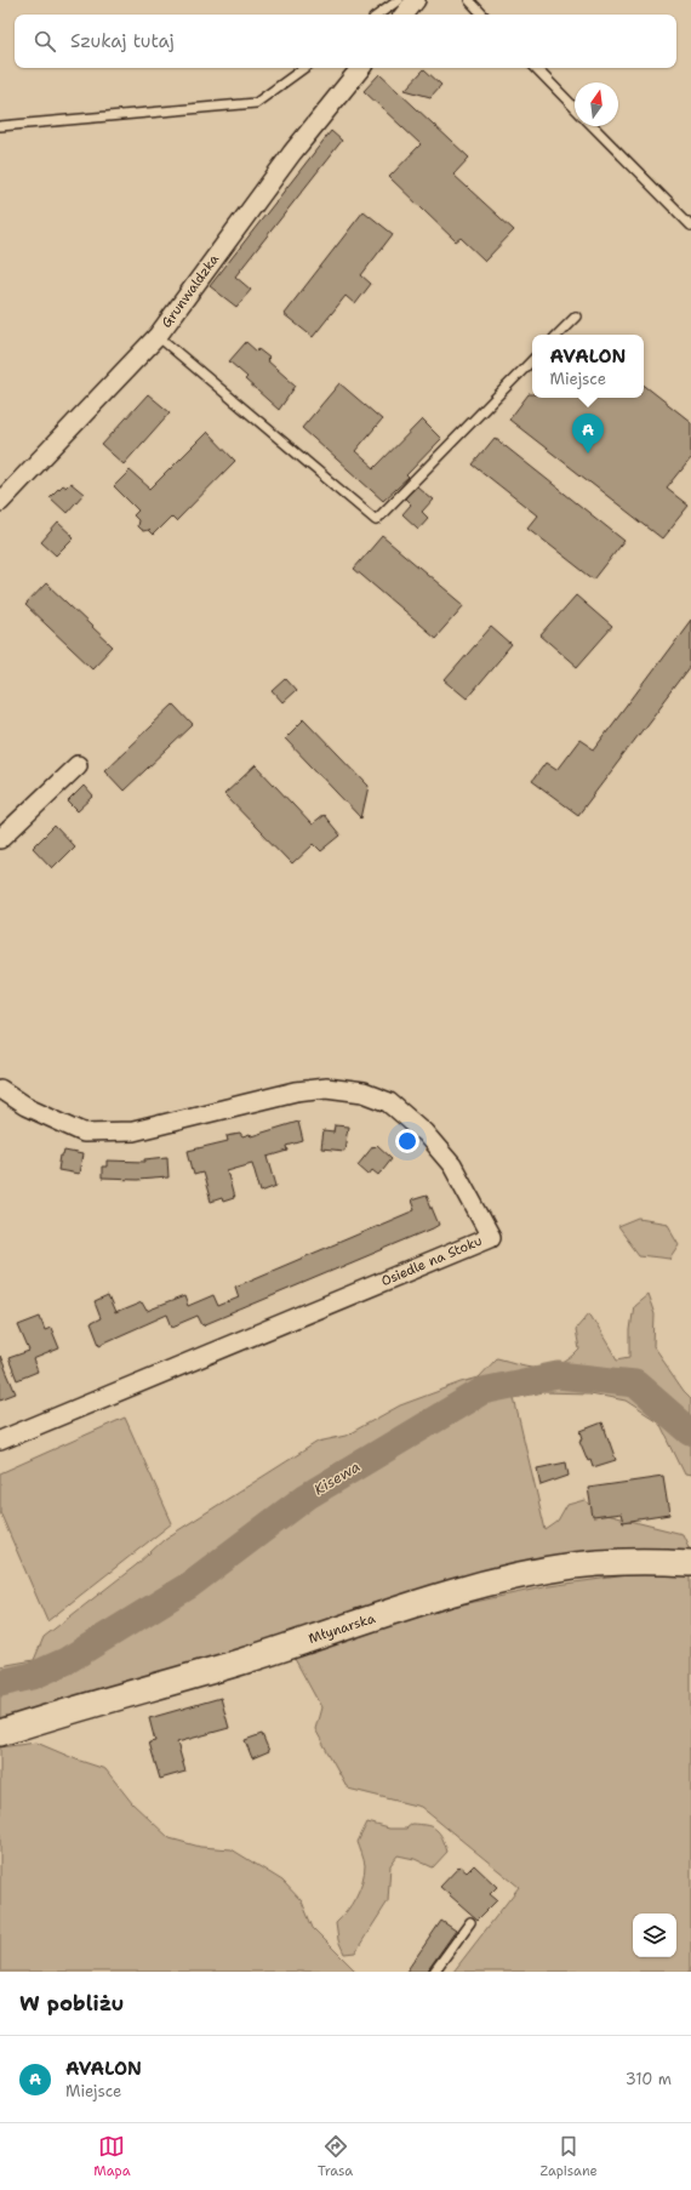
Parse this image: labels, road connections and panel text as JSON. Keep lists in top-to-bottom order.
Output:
{
  "streets": {
    "street": ["Grunwaldzka", "Osiedle na Stoku", "Młynarska"]
  },
  "water": ["Kisewa"],
  "north": "top",
  "page": {
    "search": "Szukaj tutaj",
    "popup": ["AVALON", "Miejsce"],
    "pins": "A",
    "heading": "W pobliżu",
    "list": [
      {
        "mark": "A",
        "name": "AVALON",
        "note": "Miejsce",
        "value": "310 m"
      }
    ],
    "nav": ["Mapa", "Trasa", "Zapisane"]
  }
}
